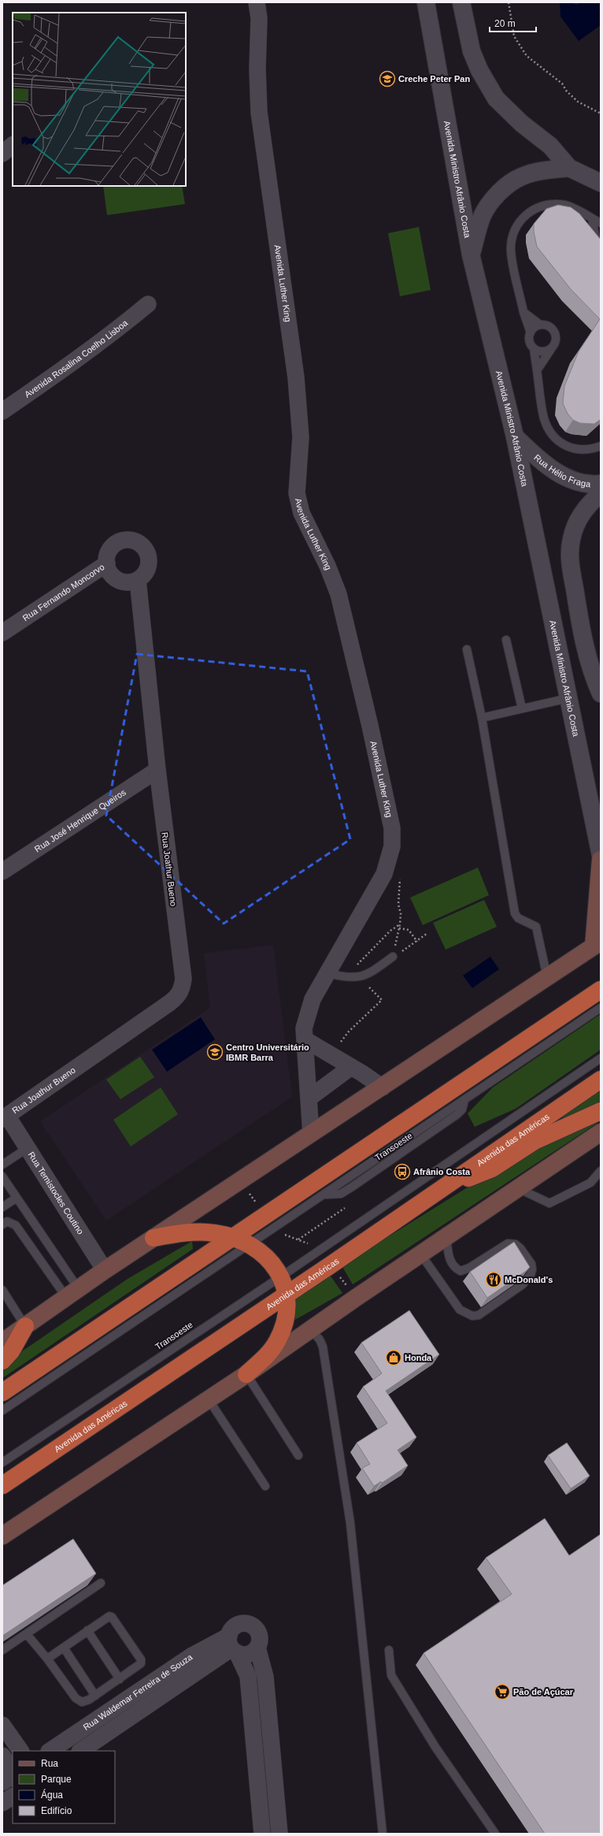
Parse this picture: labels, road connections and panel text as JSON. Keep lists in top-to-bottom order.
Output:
{
  "streets": {
    "highway": ["Avenida das Américas"],
    "street": [
      "Avenida Ministro Afrânio Costa",
      "Avenida Luther King",
      "Avenida Rosalina Coelho Lisboa",
      "Rua Hélio Fraga",
      "Rua Fernando Moncorvo",
      "Rua José Henrique Queiros",
      "Rua Joathur Bueno",
      "Rua Temistocles Coutino",
      "Rua Waldemar Ferreira de Souza"
    ],
    "lane": ["Transoeste"]
  },
  "crossings": [
    ["Avenida Ministro Afrânio Costa", "Rua Hélio Fraga"],
    ["Rua Fernando Moncorvo", "Rua Joathur Bueno"],
    ["Rua José Henrique Queiros", "Rua Joathur Bueno"],
    ["Rua Joathur Bueno", "Rua Temistocles Coutino"]
  ],
  "places": {
    "school or university": ["Creche Peter Pan", "Centro Universitário IBMR Barra"],
    "bus stop": ["Afrânio Costa"],
    "restaurant": ["McDonald's"],
    "shop": ["Honda"],
    "supermarket": ["Pão de Açúcar"]
  },
  "legend": [
    "Rua",
    "Parque",
    "Água",
    "Edifício"
  ],
  "scale_bar": "20 m"
}
